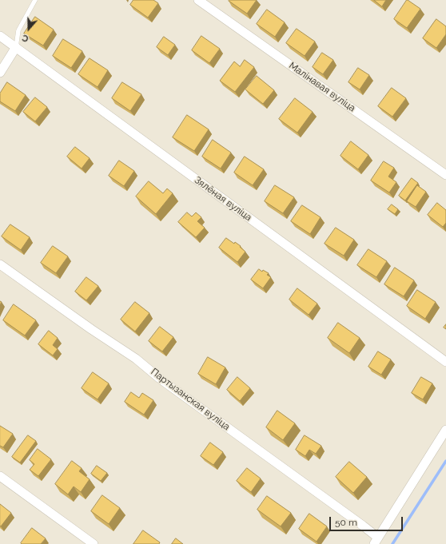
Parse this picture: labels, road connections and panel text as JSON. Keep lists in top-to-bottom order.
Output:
{
  "streets": {
    "street": ["Малінавая вуліца", "Зялёная вуліца", "Партызанская вуліца"]
  },
  "scale_bar": "50 m",
  "north": "bottom"
}
